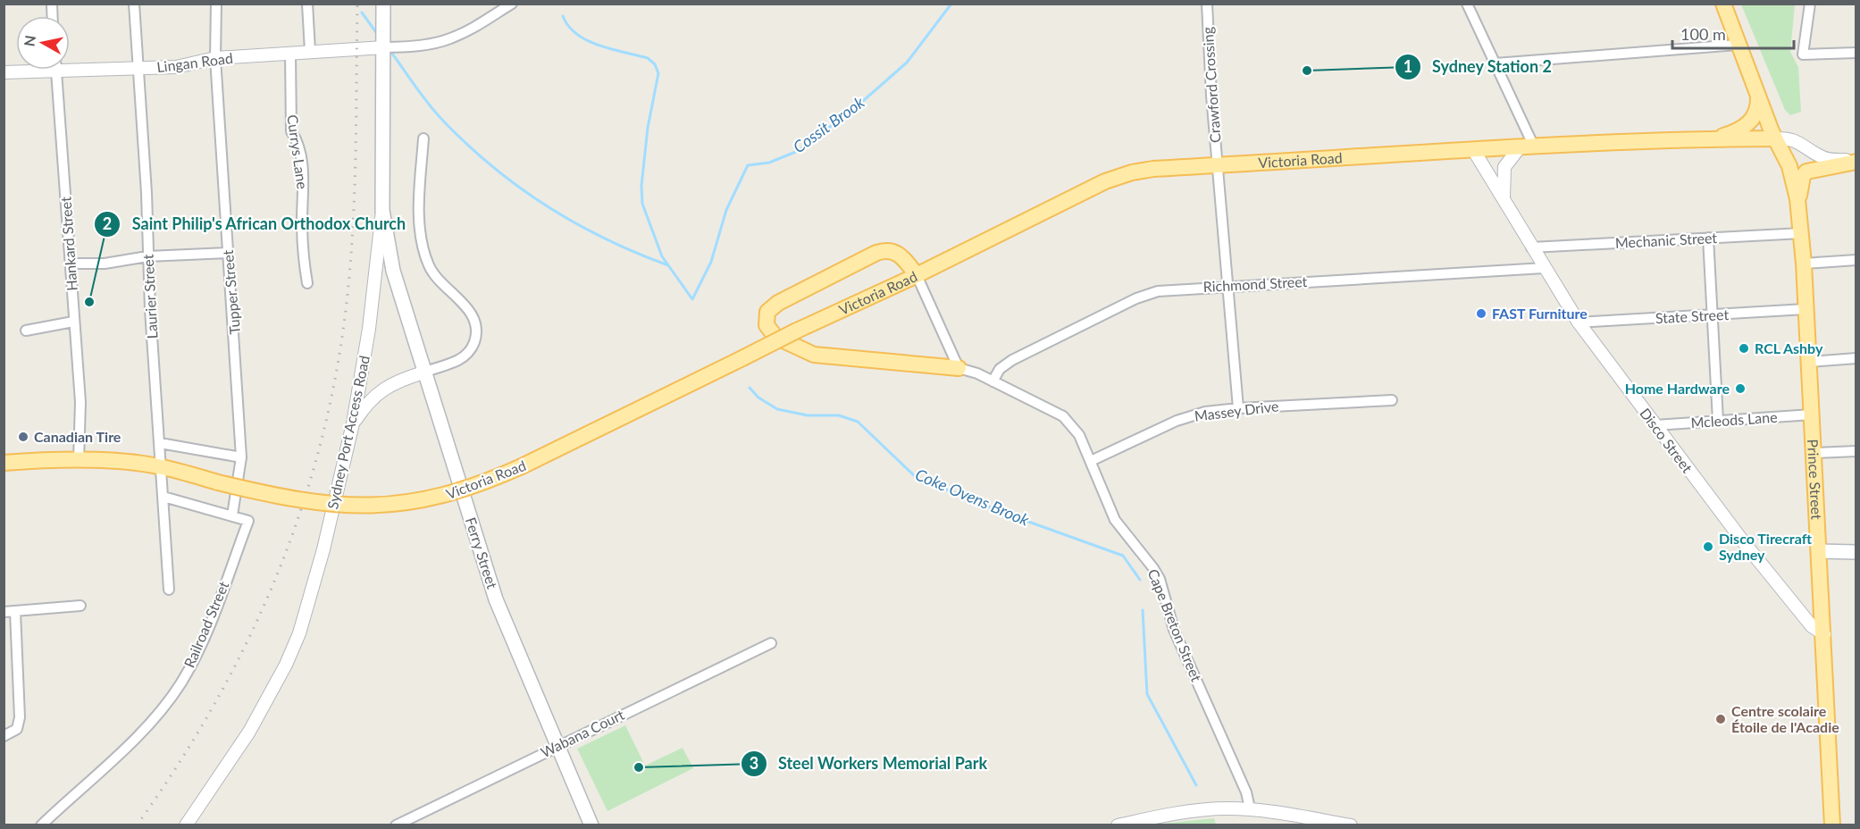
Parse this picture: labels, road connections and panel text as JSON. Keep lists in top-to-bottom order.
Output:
{
  "streets": {
    "main road": [
      "Victoria Road",
      "Sydney Port Access Road",
      "Prince Street",
      "Ferry Street"
    ],
    "street": [
      "Lingan Road",
      "Crawford Crossing",
      "Currys Lane",
      "Mechanic Street",
      "Hankard Street",
      "Richmond Street",
      "Tupper Street",
      "Laurier Street",
      "State Street",
      "Massey Drive",
      "Mcleods Lane",
      "Disco Street",
      "Railroad Street",
      "Cape Breton Street",
      "Wabana Court"
    ]
  },
  "crossings": [
    ["Lingan Road", "Currys Lane"],
    ["Lingan Road", "Hankard Street"],
    ["Lingan Road", "Tupper Street"],
    ["Lingan Road", "Laurier Street"],
    ["Lingan Road", "Sydney Port Access Road"],
    ["Crawford Crossing", "Victoria Road"],
    ["Crawford Crossing", "Richmond Street"],
    ["Crawford Crossing", "Massey Drive"],
    ["Victoria Road", "Hankard Street"],
    ["Victoria Road", "Laurier Street"],
    ["Victoria Road", "Disco Street"],
    ["Victoria Road", "Prince Street"],
    ["Mechanic Street", "Disco Street"],
    ["Mechanic Street", "Prince Street"],
    ["Richmond Street", "Disco Street"],
    ["Richmond Street", "Cape Breton Street"],
    ["Tupper Street", "Railroad Street"],
    ["State Street", "Disco Street"],
    ["State Street", "Prince Street"],
    ["Massey Drive", "Cape Breton Street"],
    ["Mcleods Lane", "Disco Street"],
    ["Mcleods Lane", "Prince Street"],
    ["Sydney Port Access Road", "Ferry Street"],
    ["Disco Street", "Prince Street"],
    ["Ferry Street", "Wabana Court"]
  ],
  "water": ["Cossit Brook", "Coke Ovens Brook"],
  "places": [
    "Sydney Station 2",
    "Saint Philip's African Orthodox Church",
    "FAST Furniture",
    "RCL Ashby",
    "Home Hardware",
    "Canadian Tire",
    "Disco Tirecraft Sydney",
    "Centre scolaire Étoile de l'Acadie",
    "Steel Workers Memorial Park"
  ],
  "scale_bar": "100 m",
  "north": "left"
}
